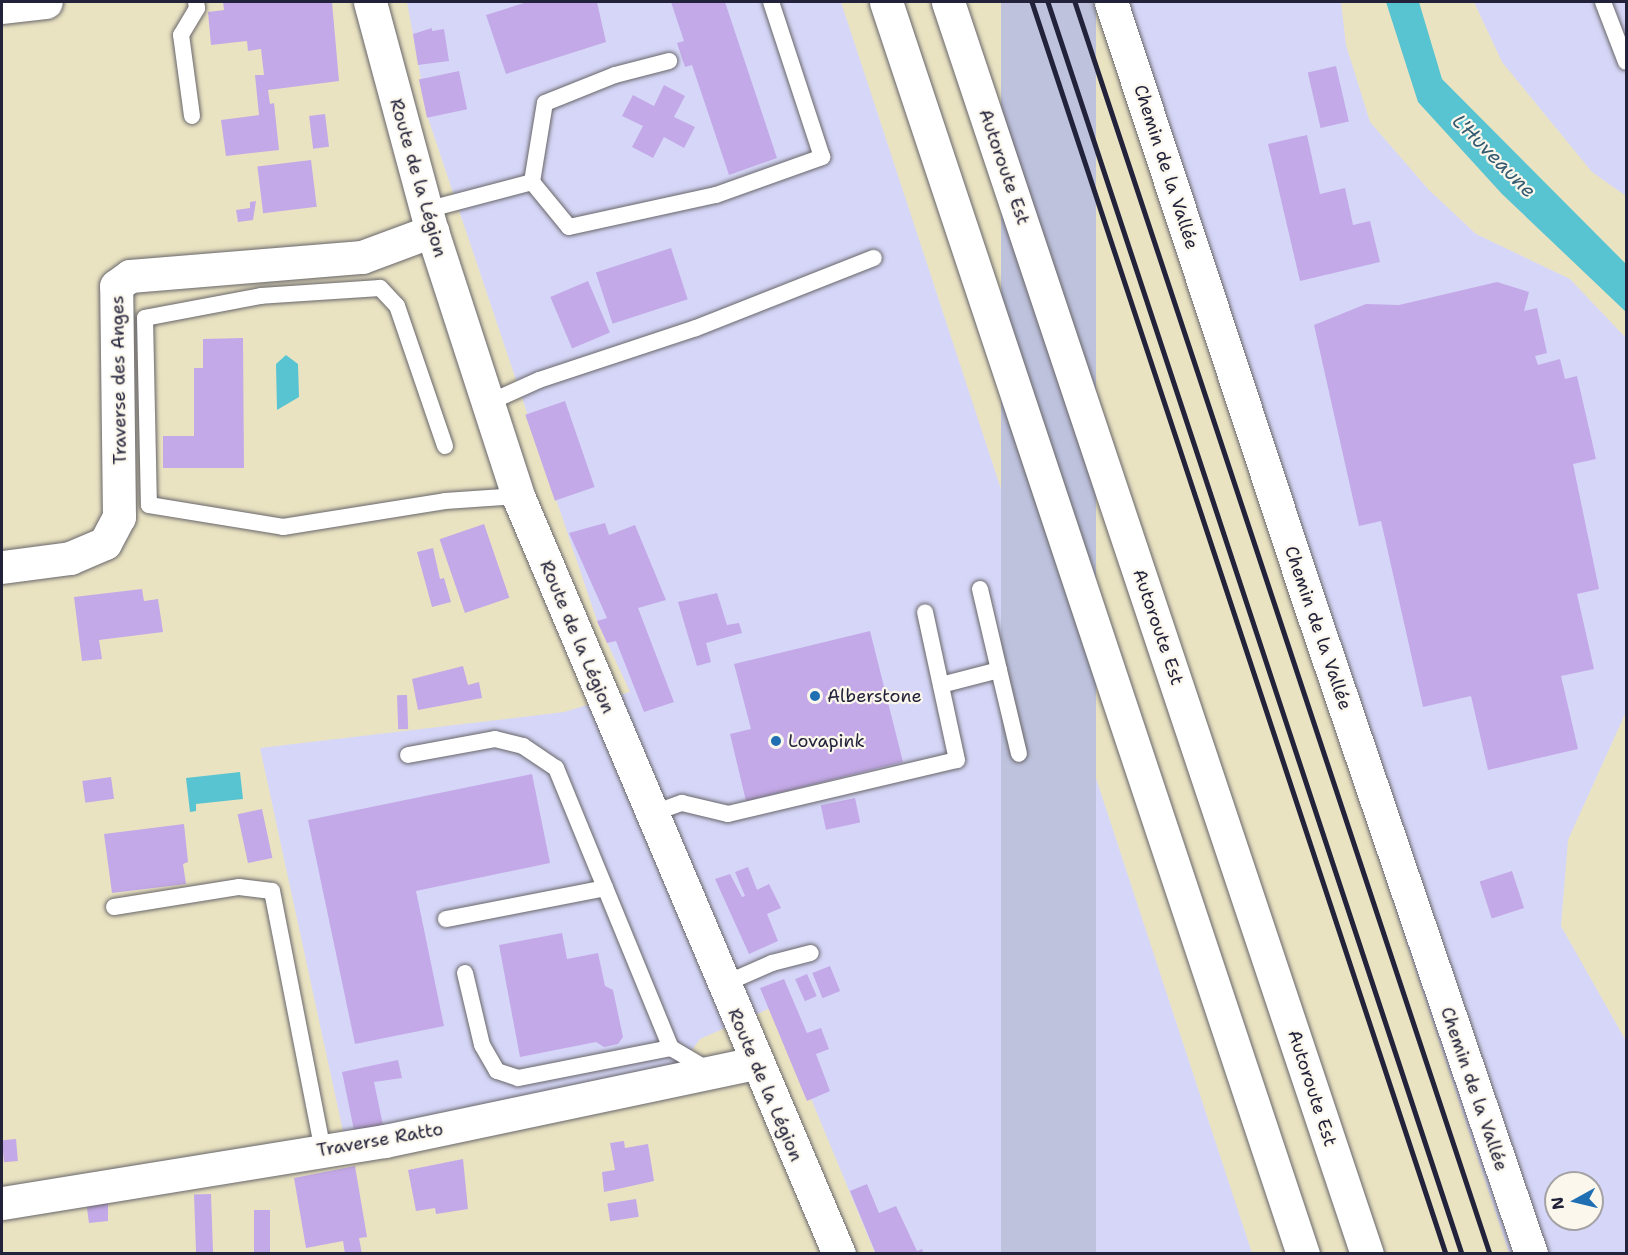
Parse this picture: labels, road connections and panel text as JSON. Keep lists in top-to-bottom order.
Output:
{
  "streets": {
    "main road": [
      "Autoroute Est",
      "Chemin de la Vallée",
      "Route de la Légion",
      "Traverse des Anges",
      "Traverse Ratto"
    ]
  },
  "crossings": [
    ["Route de la Légion", "Traverse des Anges"],
    ["Route de la Légion", "Traverse Ratto"]
  ],
  "water": ["L'Huveaune"],
  "places": ["Alberstone", "Lovapink"],
  "north": "left"
}
